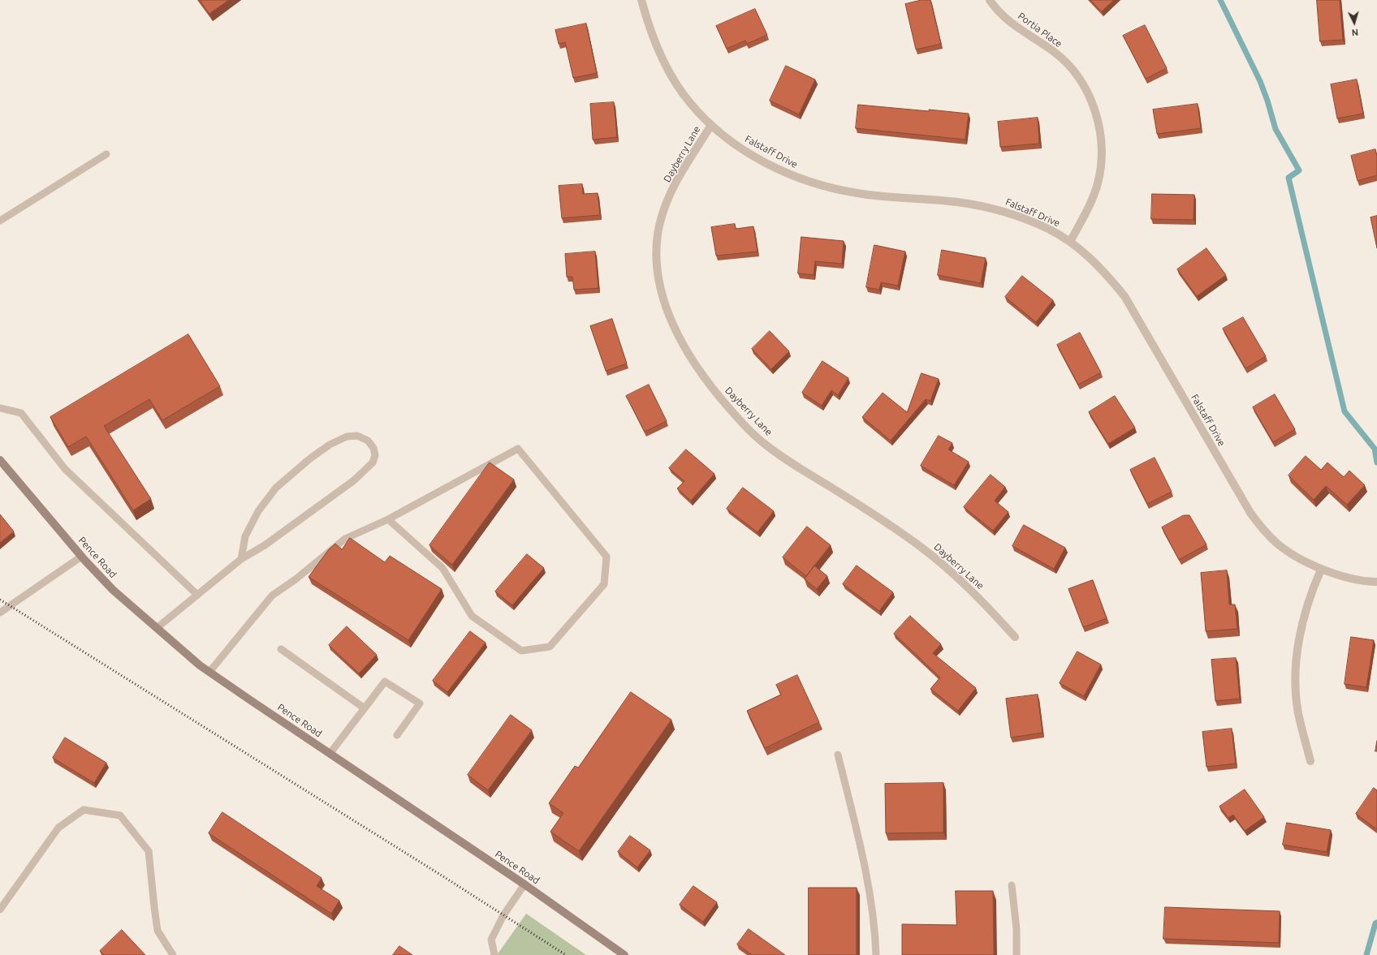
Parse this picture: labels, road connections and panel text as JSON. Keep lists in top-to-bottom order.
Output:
{
  "streets": {
    "street": [
      "Portia Place",
      "Falstaff Drive",
      "Dayberry Lane",
      "Pence Road"
    ]
  },
  "crossings": [
    ["Portia Place", "Falstaff Drive"],
    ["Falstaff Drive", "Dayberry Lane"]
  ],
  "north": "bottom"
}
